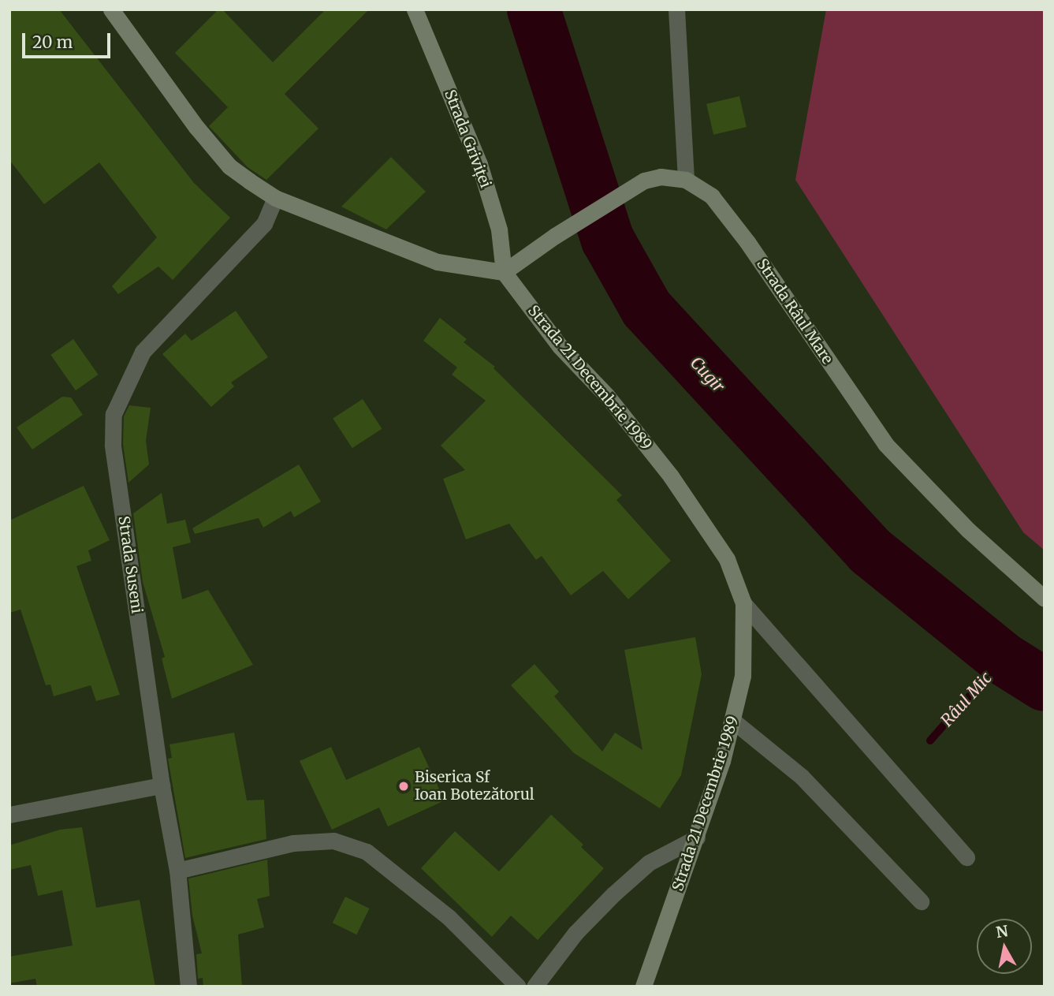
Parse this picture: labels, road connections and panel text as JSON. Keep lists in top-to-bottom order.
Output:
{
  "streets": {
    "street": [
      "Strada Griviței",
      "Strada Râul Mare",
      "Strada 21 Decembrie 1989",
      "Strada Suseni"
    ]
  },
  "crossings": [
    ["Strada Griviței", "Strada Râul Mare"],
    ["Strada Griviței", "Strada 21 Decembrie 1989"],
    ["Strada Râul Mare", "Strada 21 Decembrie 1989"]
  ],
  "water": ["Cugir", "Râul Mic"],
  "places": ["Biserica Sf Ioan Botezătorul"],
  "scale_bar": "20 m",
  "north": "top"
}
